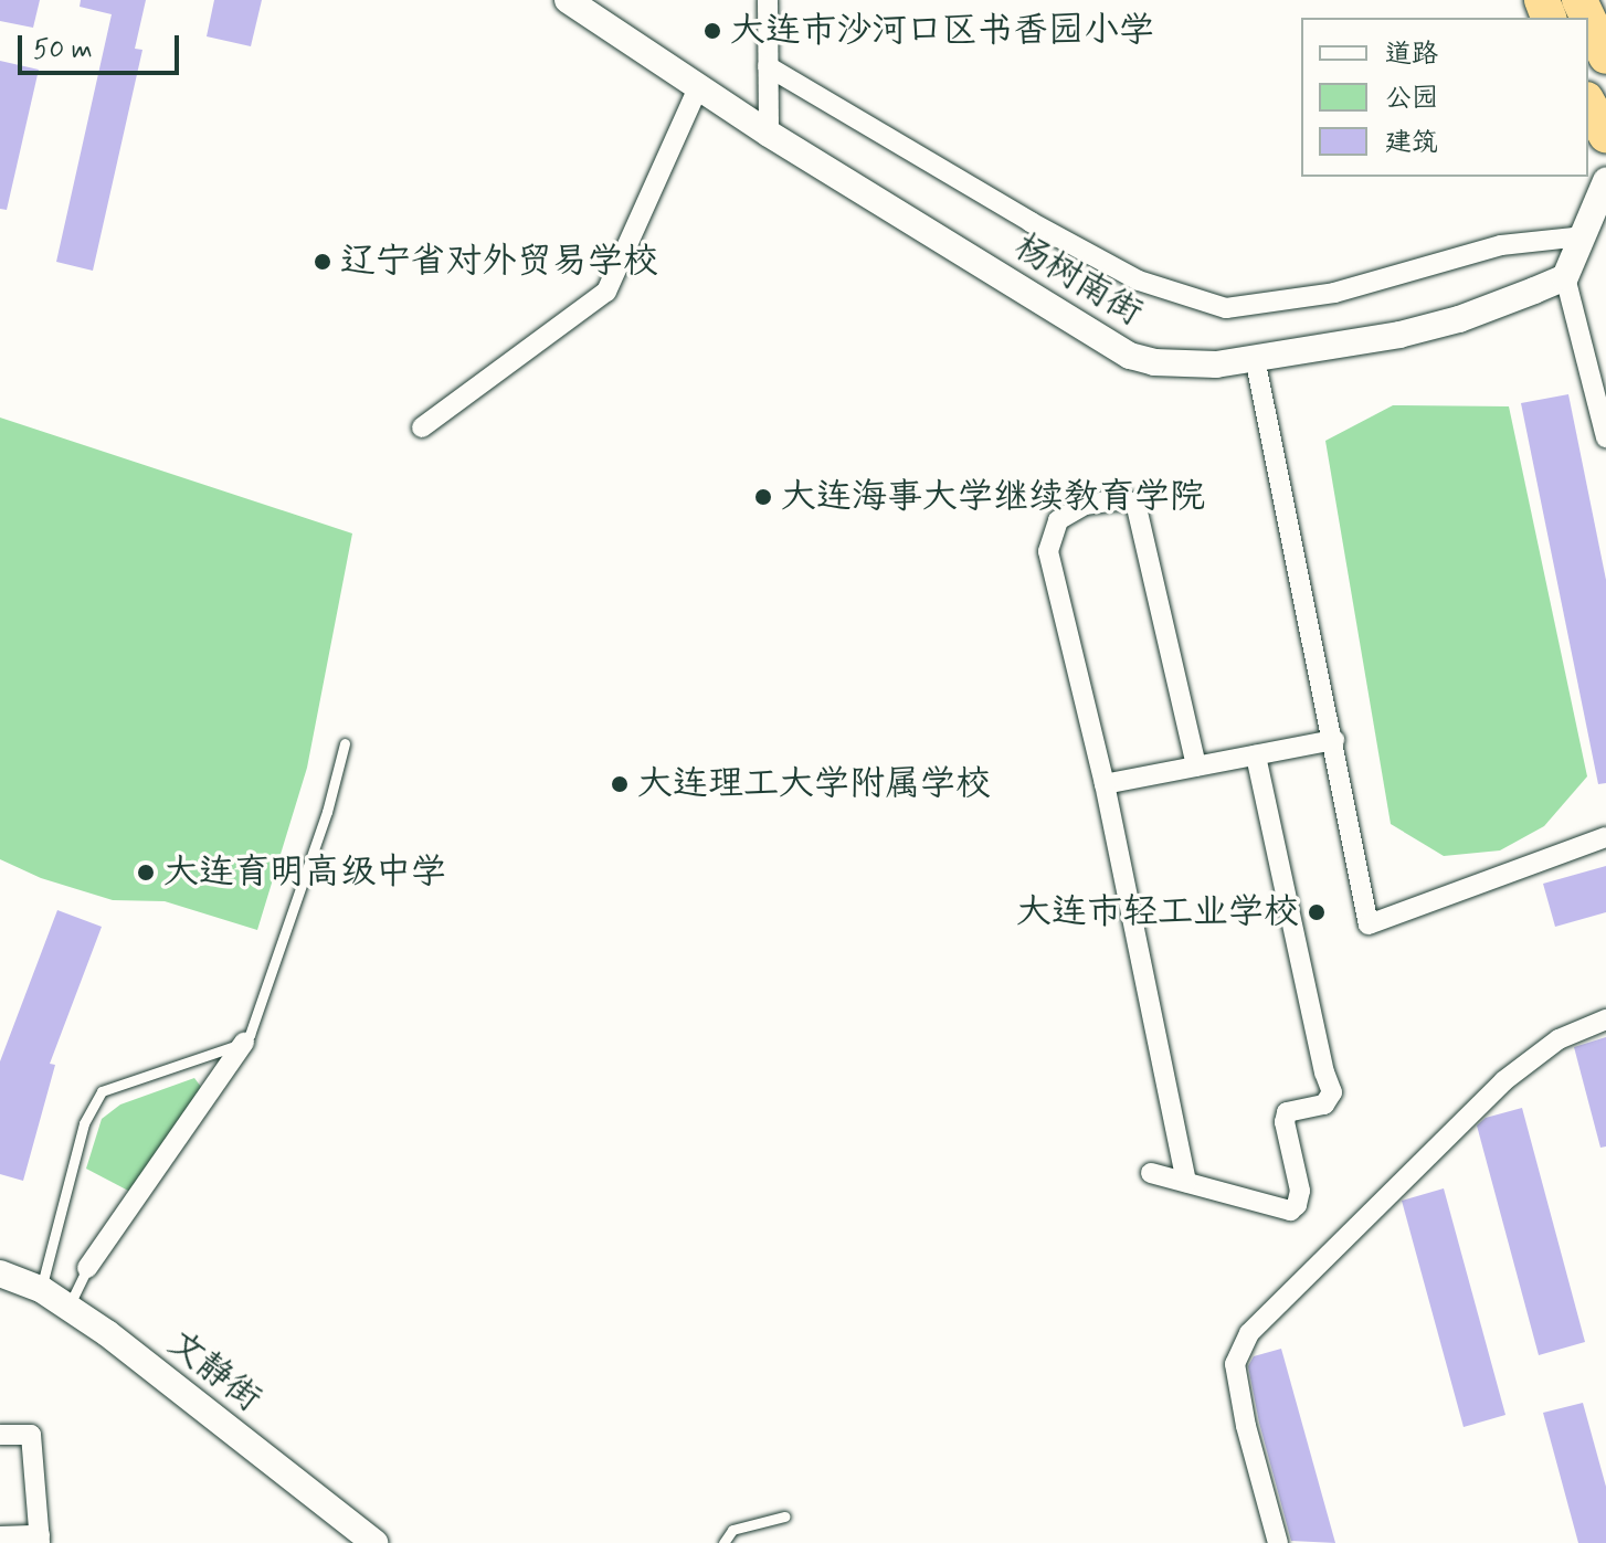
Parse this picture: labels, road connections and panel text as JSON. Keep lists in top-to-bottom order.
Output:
{
  "streets": {
    "street": ["杨树南街", "文静街"]
  },
  "places": [
    "大连市沙河口区书香园小学",
    "辽宁省对外贸易学校",
    "大连海事大学继续教育学院",
    "大连理工大学附属学校",
    "大连育明高级中学",
    "大连市轻工业学校"
  ],
  "legend": ["道路", "公园", "建筑"],
  "scale_bar": "50 m"
}
